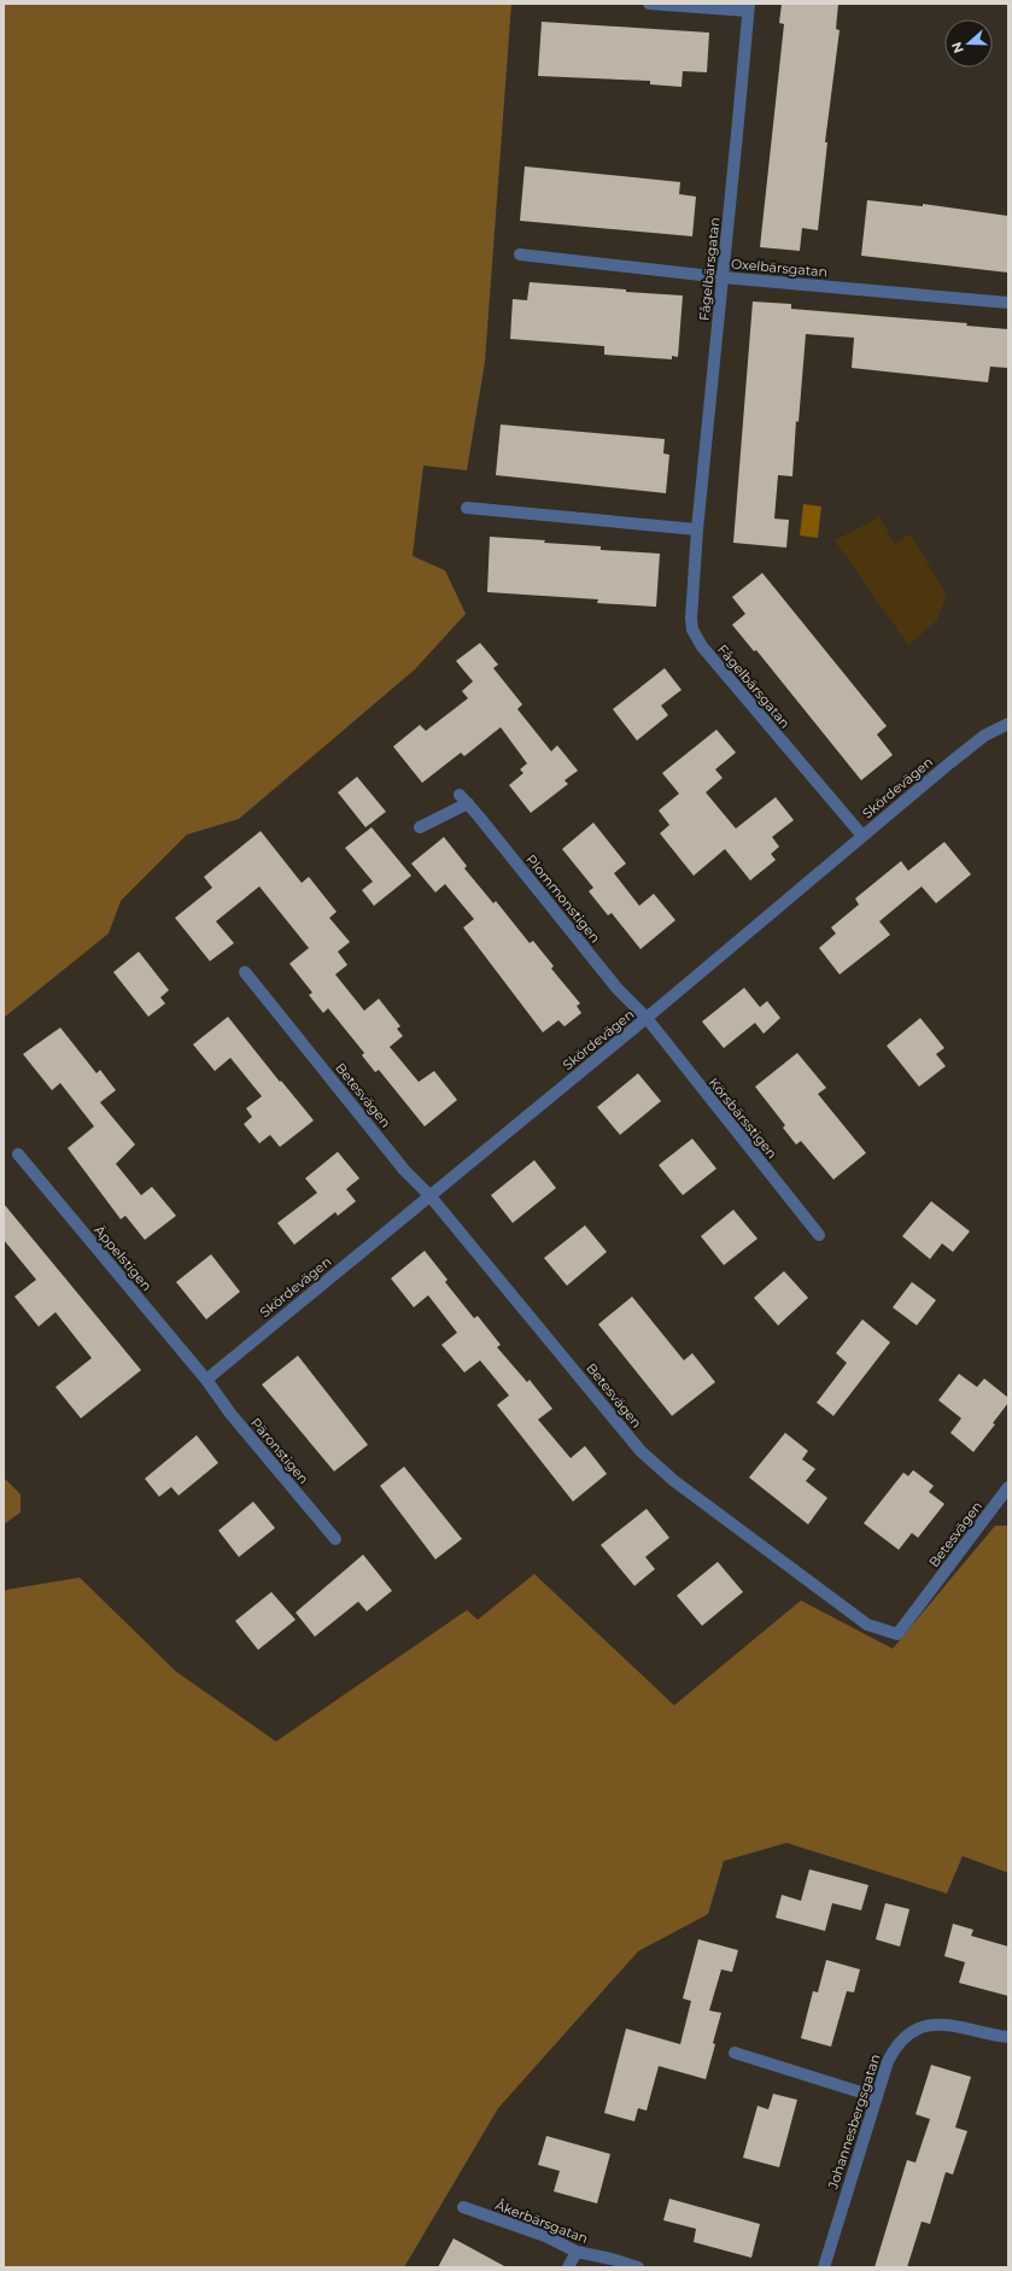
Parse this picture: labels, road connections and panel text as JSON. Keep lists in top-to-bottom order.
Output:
{
  "streets": {
    "street": [
      "Oxelbärsgatan",
      "Fågelbärsgatan",
      "Skördevägen",
      "Plommonstigen",
      "Betesvägen",
      "Körsbärsstigen",
      "Äppelstigen",
      "Päronstigen",
      "Johannesbergsgatan",
      "Åkerbärsgatan"
    ]
  },
  "crossings": [
    ["Oxelbärsgatan", "Fågelbärsgatan"],
    ["Fågelbärsgatan", "Skördevägen"],
    ["Skördevägen", "Plommonstigen"],
    ["Skördevägen", "Betesvägen"],
    ["Skördevägen", "Körsbärsstigen"],
    ["Skördevägen", "Äppelstigen"],
    ["Skördevägen", "Päronstigen"],
    ["Plommonstigen", "Körsbärsstigen"],
    ["Äppelstigen", "Päronstigen"]
  ],
  "north": "left"
}
